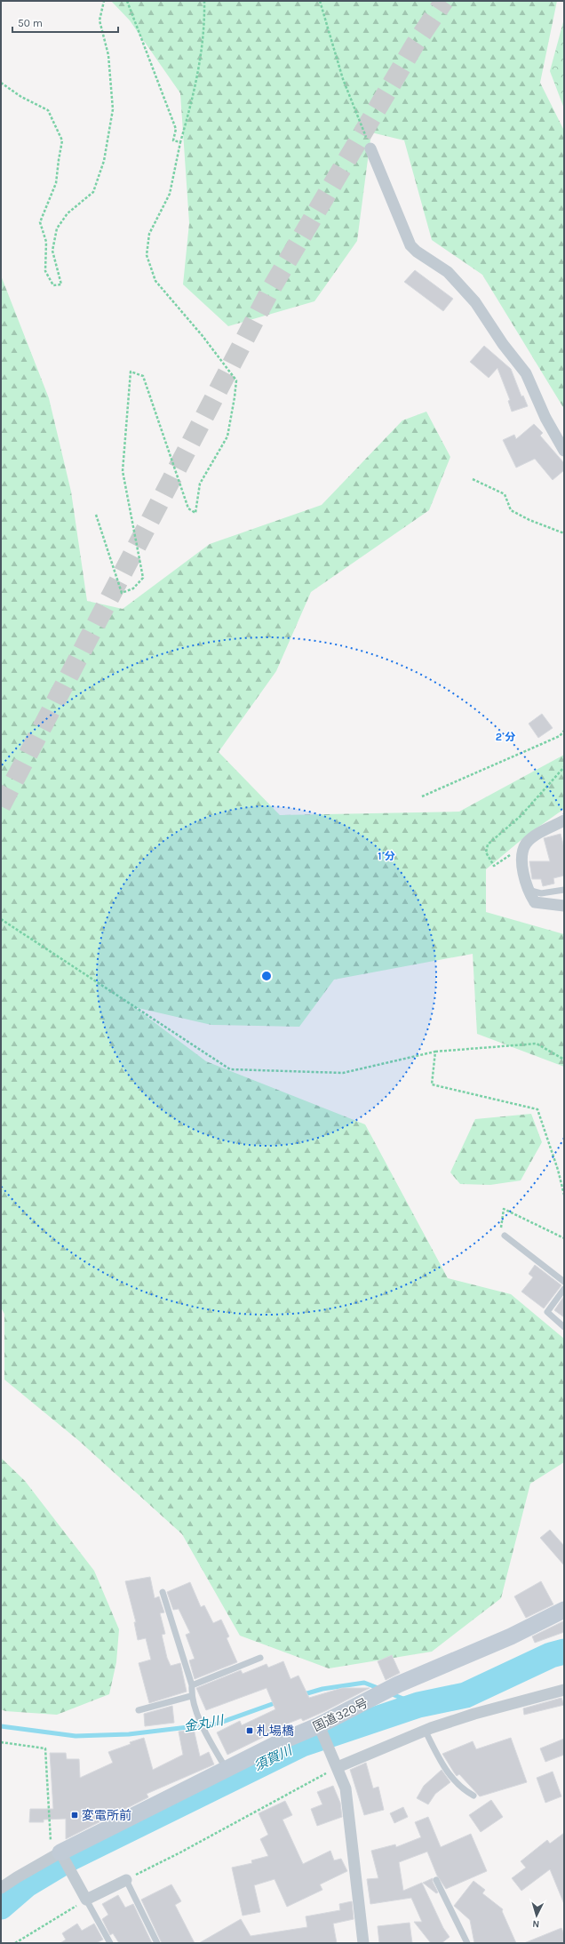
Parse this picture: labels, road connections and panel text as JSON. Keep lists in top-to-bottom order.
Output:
{
  "streets": {
    "street": ["国道320号"]
  },
  "water": ["金丸川", "須賀川"],
  "places": {
    "transit": ["札場橋", "変電所前"]
  },
  "scale_bar": "50 m",
  "north": "bottom",
  "rings": ["2 分", "1 分"]
}
